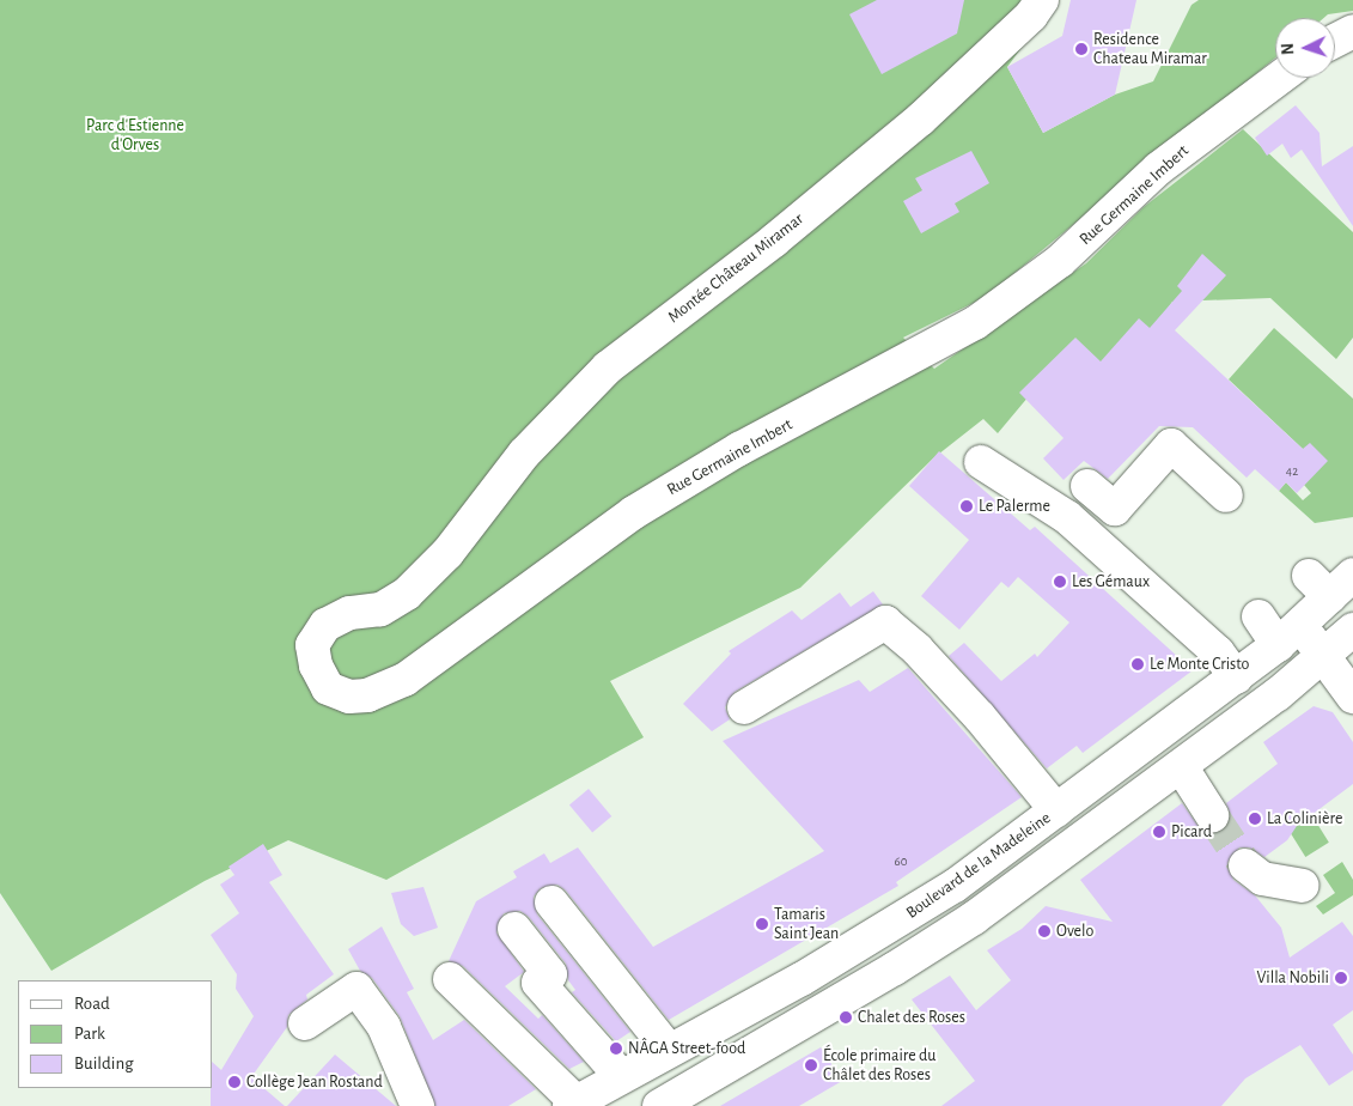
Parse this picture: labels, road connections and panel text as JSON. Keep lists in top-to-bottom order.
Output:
{
  "streets": {
    "street": ["Rue Germaine Imbert", "Montée Château Miramar", "Boulevard de la Madeleine"]
  },
  "crossings": [
    ["Rue Germaine Imbert", "Montée Château Miramar"]
  ],
  "parks": ["Parc d'Estienne d'Orves"],
  "places": [
    "Residence Chateau Miramar",
    "Le Palerme",
    "Les Gémaux",
    "Le Monte Cristo",
    "La Colinière",
    "Picard",
    "Tamaris Saint Jean",
    "Ovelo",
    "Villa Nobili",
    "Chalet des Roses",
    "NÂGA Street-food",
    "École primaire du Châlet des Roses",
    "Collège Jean Rostand"
  ],
  "house_numbers": ["42", "60"],
  "legend": ["Road", "Park", "Building"],
  "north": "left"
}
